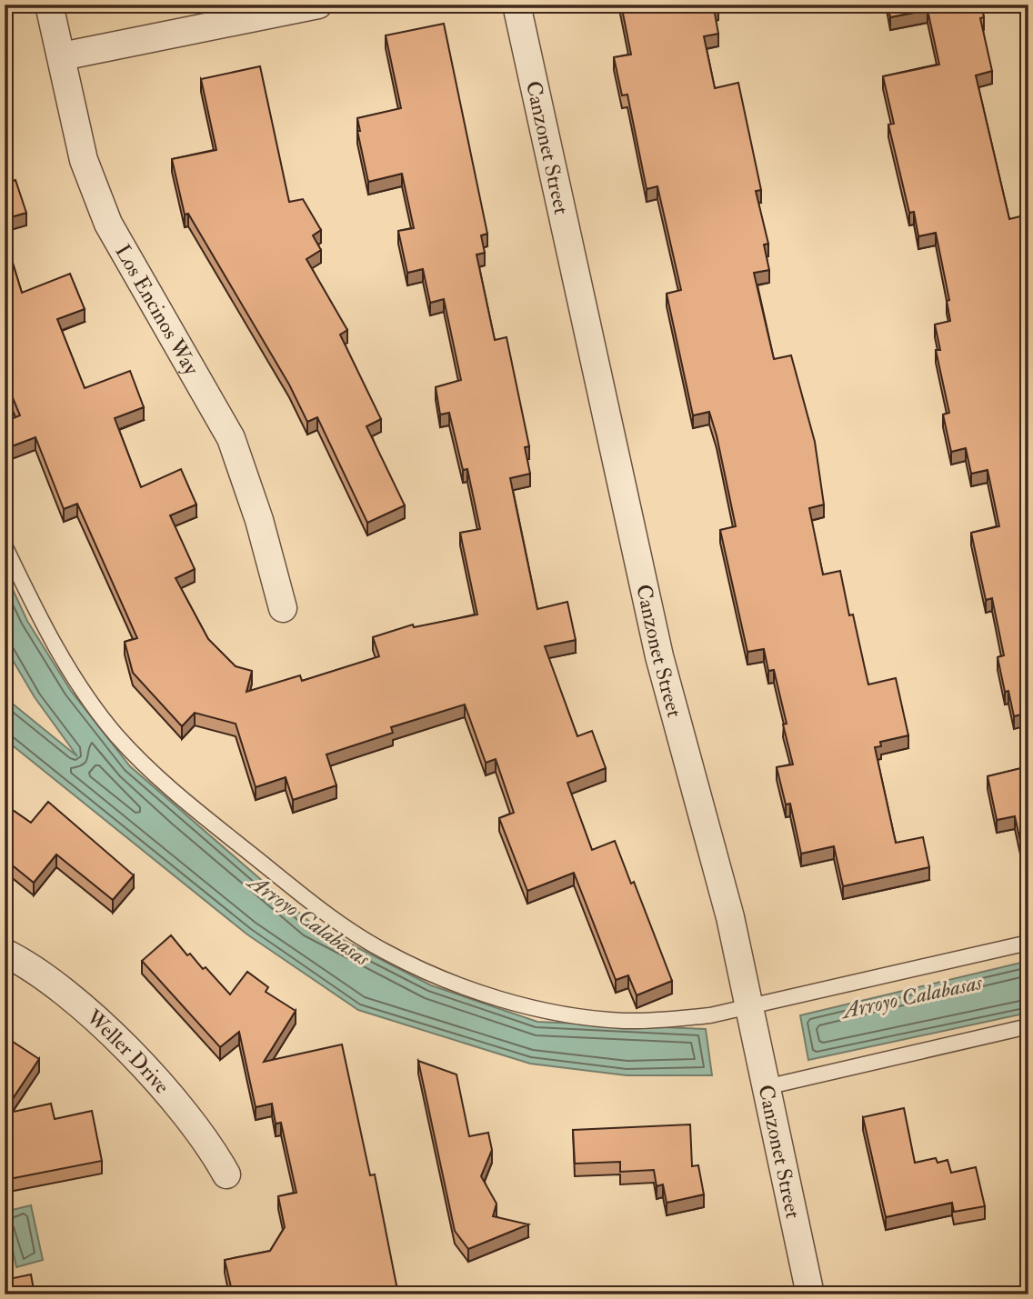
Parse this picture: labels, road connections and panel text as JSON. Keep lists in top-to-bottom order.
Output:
{
  "streets": {
    "street": ["Canzonet Street", "Los Encinos Way", "Weller Drive"]
  },
  "water": ["Arroyo Calabasas"]
}
